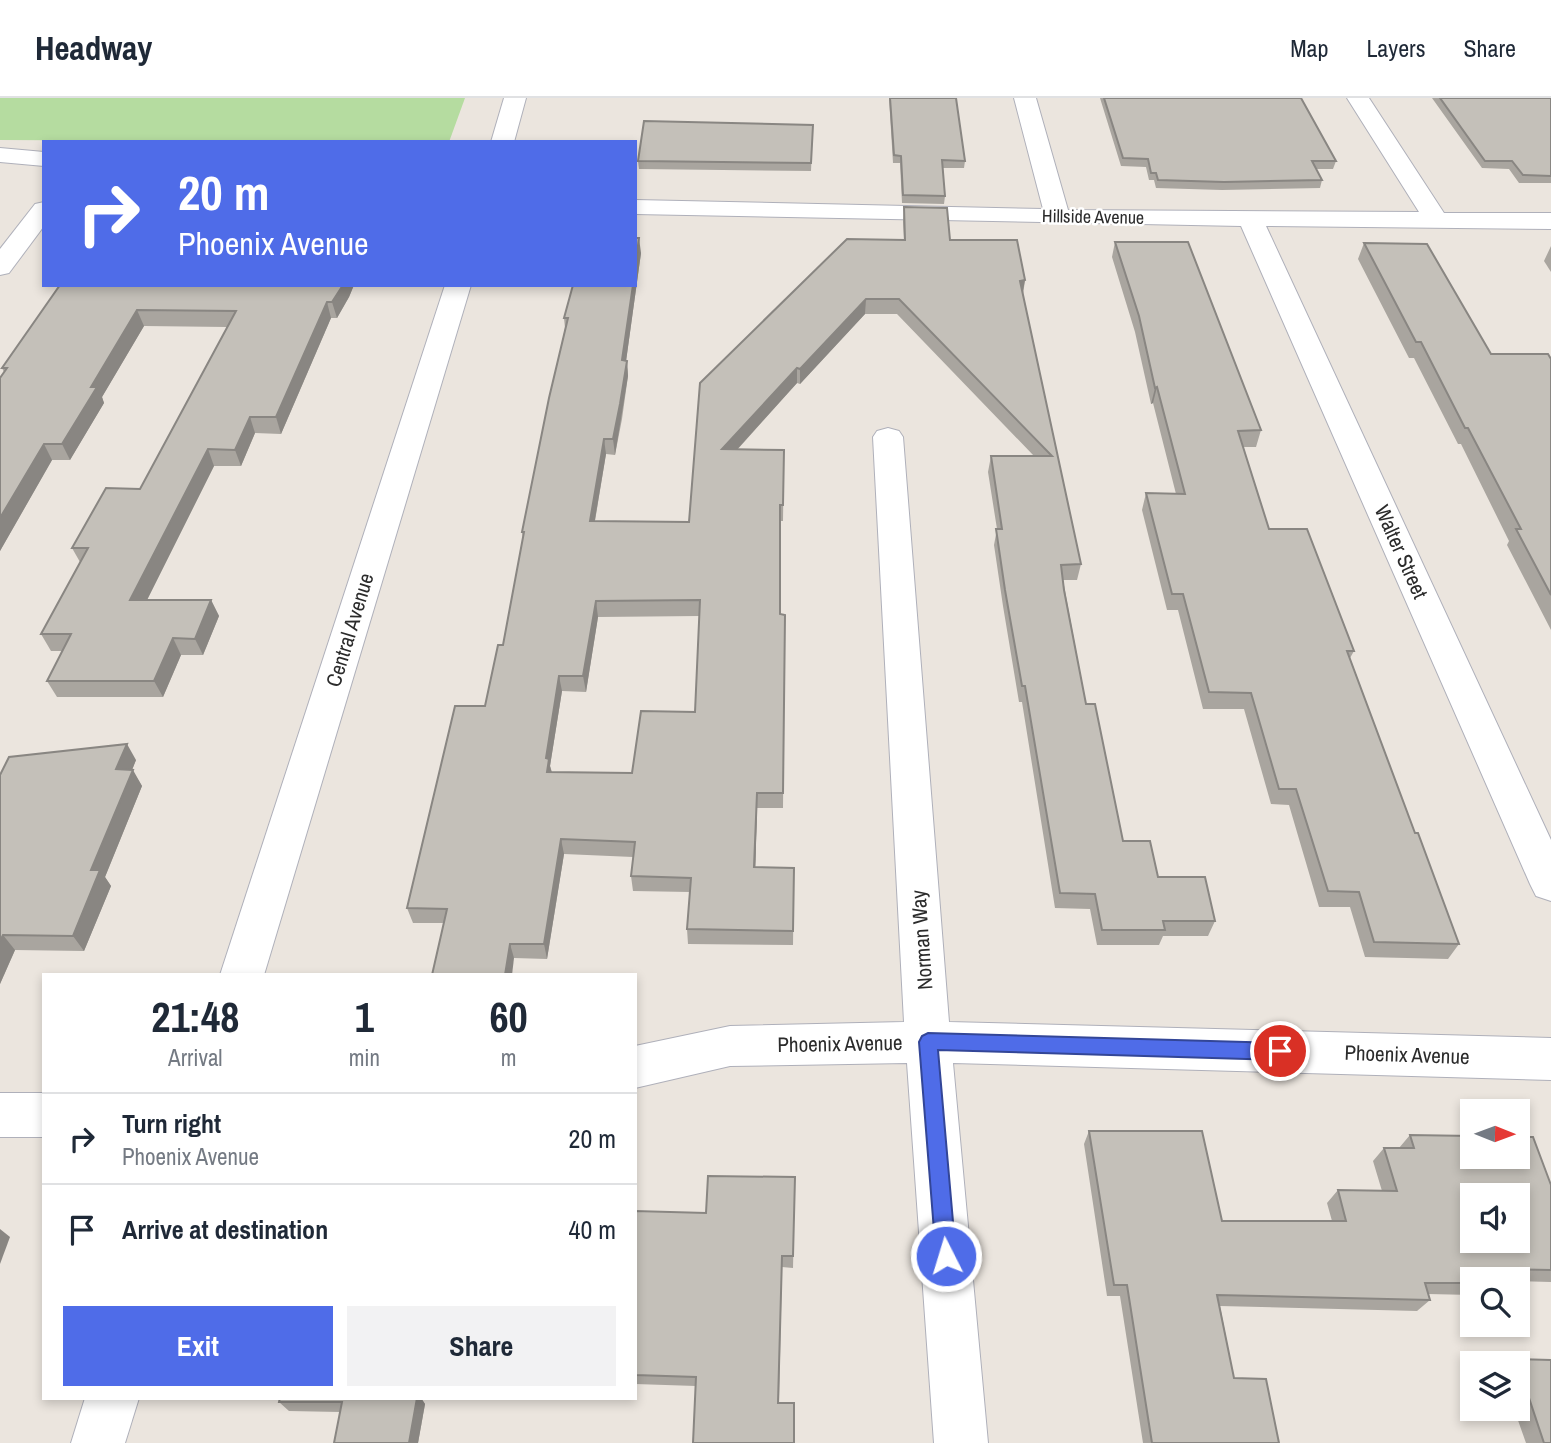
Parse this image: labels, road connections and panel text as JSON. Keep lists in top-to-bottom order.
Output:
{
  "streets": {
    "street": [
      "Hillside Avenue",
      "Walter Street",
      "Central Avenue",
      "Norman Way",
      "Phoenix Avenue"
    ]
  },
  "crossings": [
    ["Hillside Avenue", "Walter Street"],
    ["Norman Way", "Phoenix Avenue"]
  ],
  "north": "right",
  "page": {
    "header": "Headway",
    "nav": ["Map", "Layers", "Share"],
    "turn": ["20 m", "Phoenix Avenue"],
    "eta": [
      "21:48",
      "Arrival",
      "1",
      "min",
      "60",
      "m"
    ],
    "list": [
      {
        "name": "Turn right",
        "note": "Phoenix Avenue",
        "value": "20 m"
      },
      {
        "name": "Arrive at destination",
        "value": "40 m"
      }
    ],
    "buttons": ["Exit", "Share"]
  }
}
